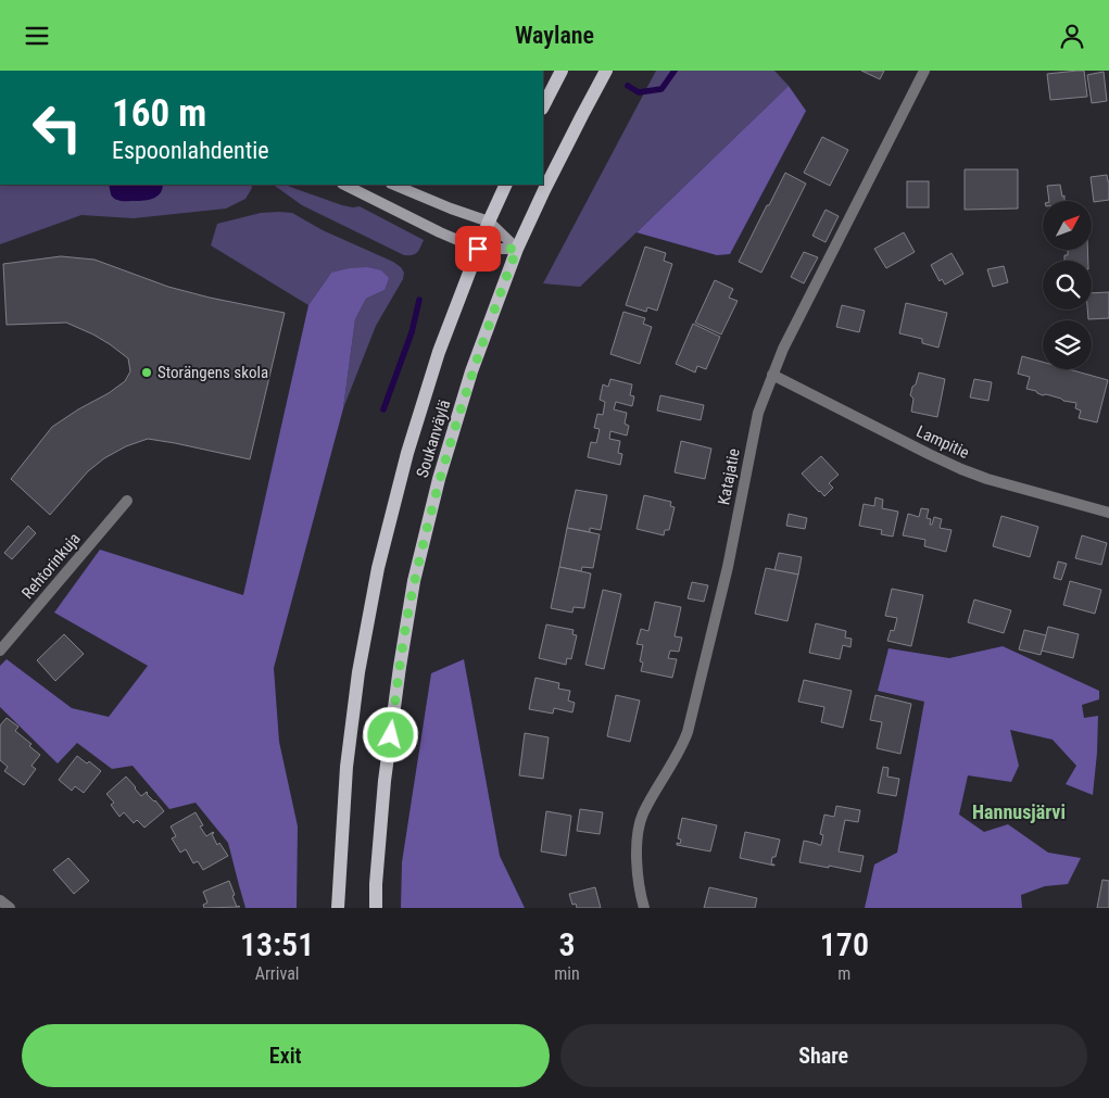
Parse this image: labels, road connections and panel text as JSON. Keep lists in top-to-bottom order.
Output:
{
  "streets": {
    "main road": ["Soukanväylä"],
    "street": ["Lampitie", "Katajatie", "Rehtorinkuja"]
  },
  "crossings": [
    ["Lampitie", "Katajatie"]
  ],
  "districts": ["Hannusjärvi"],
  "places": ["Storängens skola"],
  "north": "top right",
  "page": {
    "header": "Waylane",
    "turn": ["160 m", "Espoonlahdentie"],
    "eta": [
      "13:51",
      "Arrival",
      "3",
      "min",
      "170",
      "m"
    ],
    "buttons": ["Exit", "Share"]
  }
}
